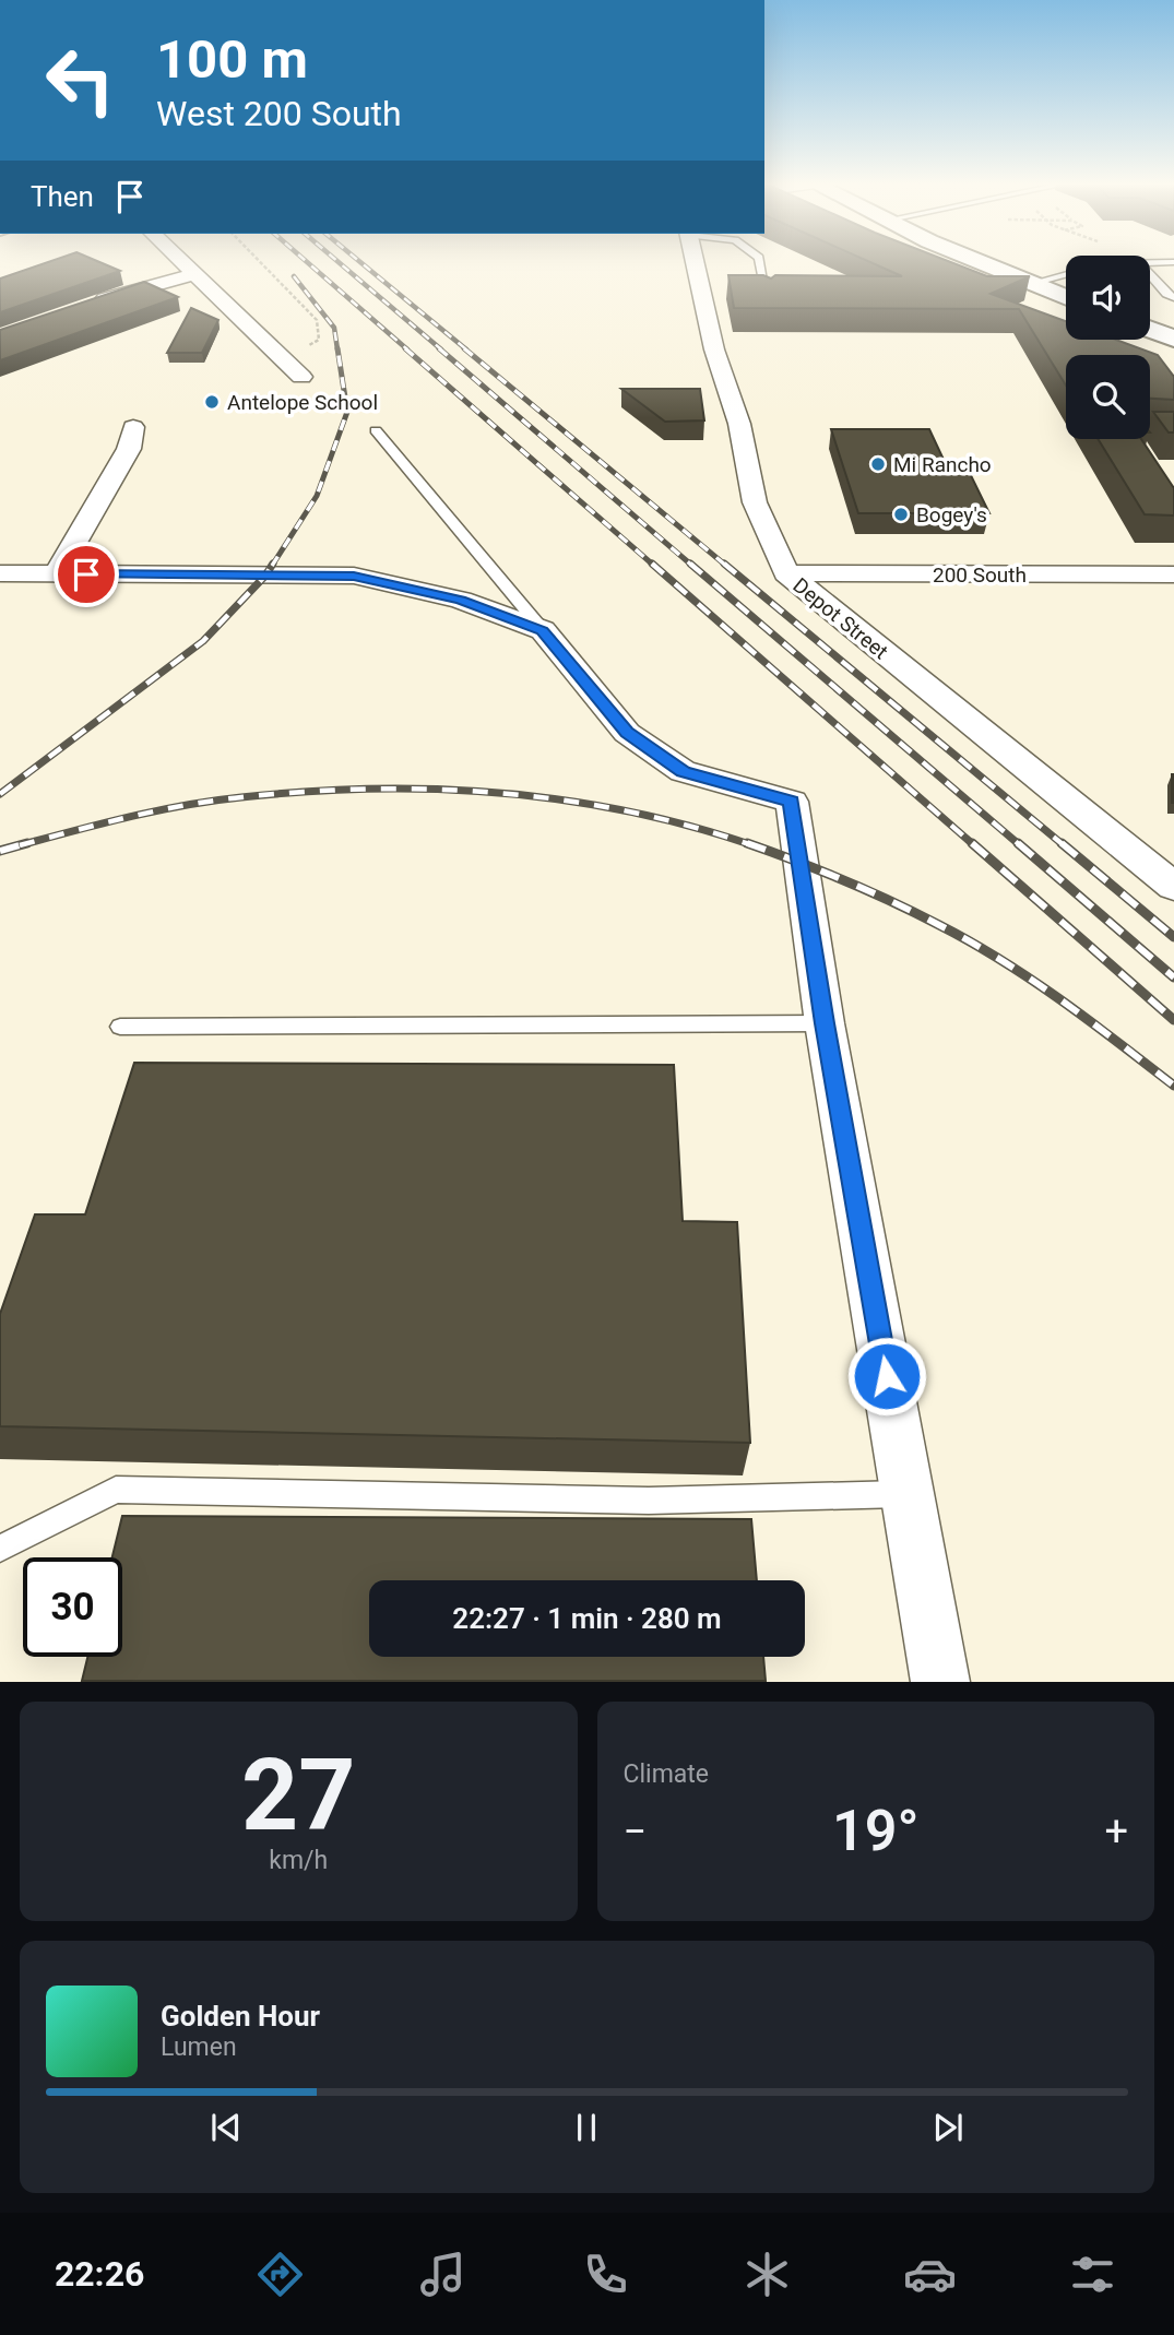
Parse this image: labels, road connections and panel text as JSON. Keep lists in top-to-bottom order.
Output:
{
  "streets": {
    "street": ["200 South", "Depot Street"]
  },
  "crossings": [
    ["200 South", "Depot Street"]
  ],
  "places": ["Antelope School", "Mi Rancho", "Bogey's"],
  "page": {
    "turn": ["100 m", "West 200 South"],
    "then": "Then",
    "limit": "30",
    "trip": "22:27 · 1 min · 280 m",
    "tile": [
      ["27", "km/h"],
      "Climate"
    ],
    "heat": ["−", "19°", "+"],
    "song": ["Golden Hour", "Lumen"],
    "tabs": "22:26"
  }
}
